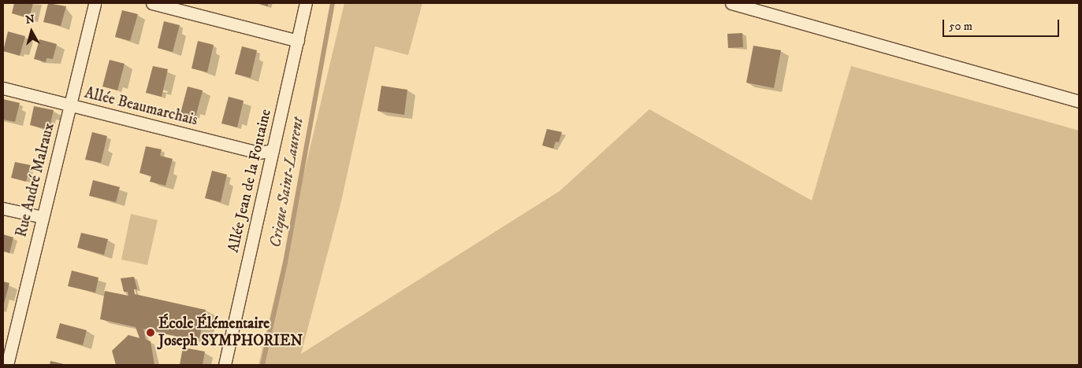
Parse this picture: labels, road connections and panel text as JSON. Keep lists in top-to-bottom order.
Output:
{
  "streets": {
    "street": ["Allée Beaumarchais", "Rue André Malraux", "Allée Jean de la Fontaine"]
  },
  "crossings": [
    ["Allée Beaumarchais", "Rue André Malraux"],
    ["Allée Beaumarchais", "Allée Jean de la Fontaine"]
  ],
  "water": ["Crique Saint-Laurent"],
  "places": ["École Élémentaire Joseph SYMPHORIEN"],
  "scale_bar": "50 m",
  "north": "top"
}
